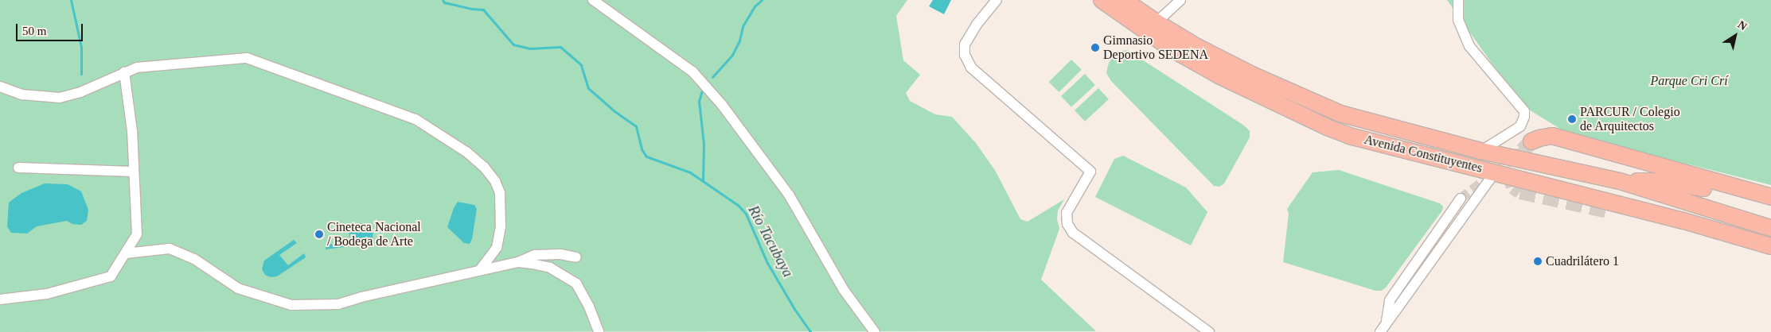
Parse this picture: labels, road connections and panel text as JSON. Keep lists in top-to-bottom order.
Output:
{
  "streets": {
    "highway": ["Avenida Constituyentes"]
  },
  "water": ["Río Tacubaya"],
  "parks": ["Parque Cri Crí"],
  "places": [
    "Gimnasio Deportivo SEDENA",
    "PARCUR / Colegio de Arquitectos",
    "Cineteca Nacional / Bodega de Arte",
    "Cuadrilátero 1"
  ],
  "scale_bar": "50 m",
  "north": "top right"
}
